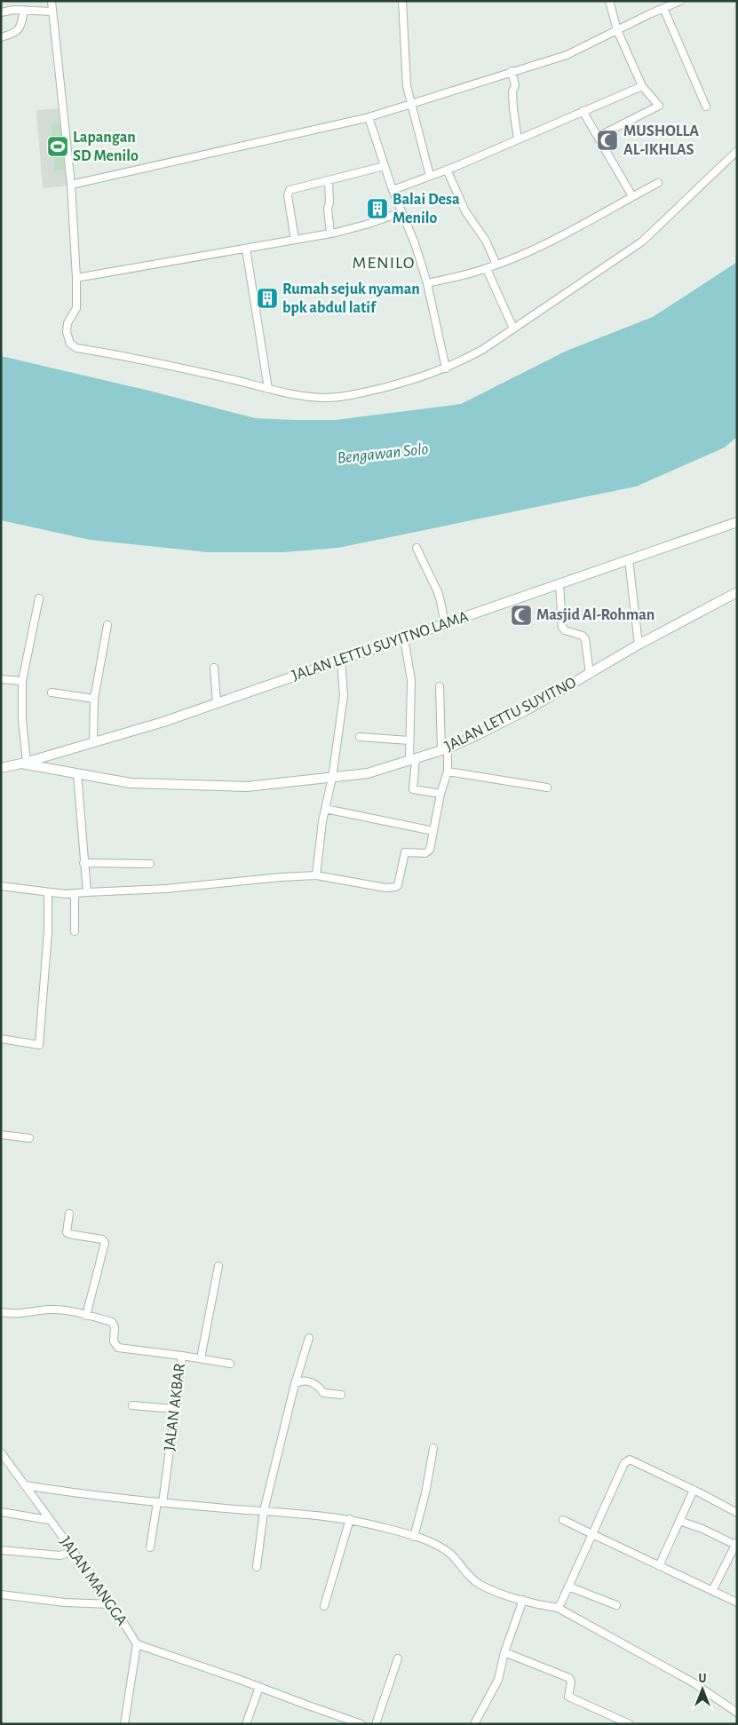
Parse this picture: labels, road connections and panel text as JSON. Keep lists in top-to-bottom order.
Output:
{
  "streets": {
    "main road": ["JALAN LETTU SUYITNO LAMA", "JALAN LETTU SUYITNO"],
    "street": ["JALAN AKBAR", "JALAN MANGGA"]
  },
  "crossings": [
    ["JALAN LETTU SUYITNO LAMA", "JALAN LETTU SUYITNO"]
  ],
  "districts": ["MENILO"],
  "water": ["Bengawan Solo"],
  "places": {
    "mosque": ["MUSHOLLA AL-IKHLAS", "Masjid Al-Rohman"],
    "sports": ["Lapangan SD Menilo"],
    "building": ["Balai Desa Menilo", "Rumah sejuk nyaman bpk abdul latif"]
  },
  "north": "top"
}
